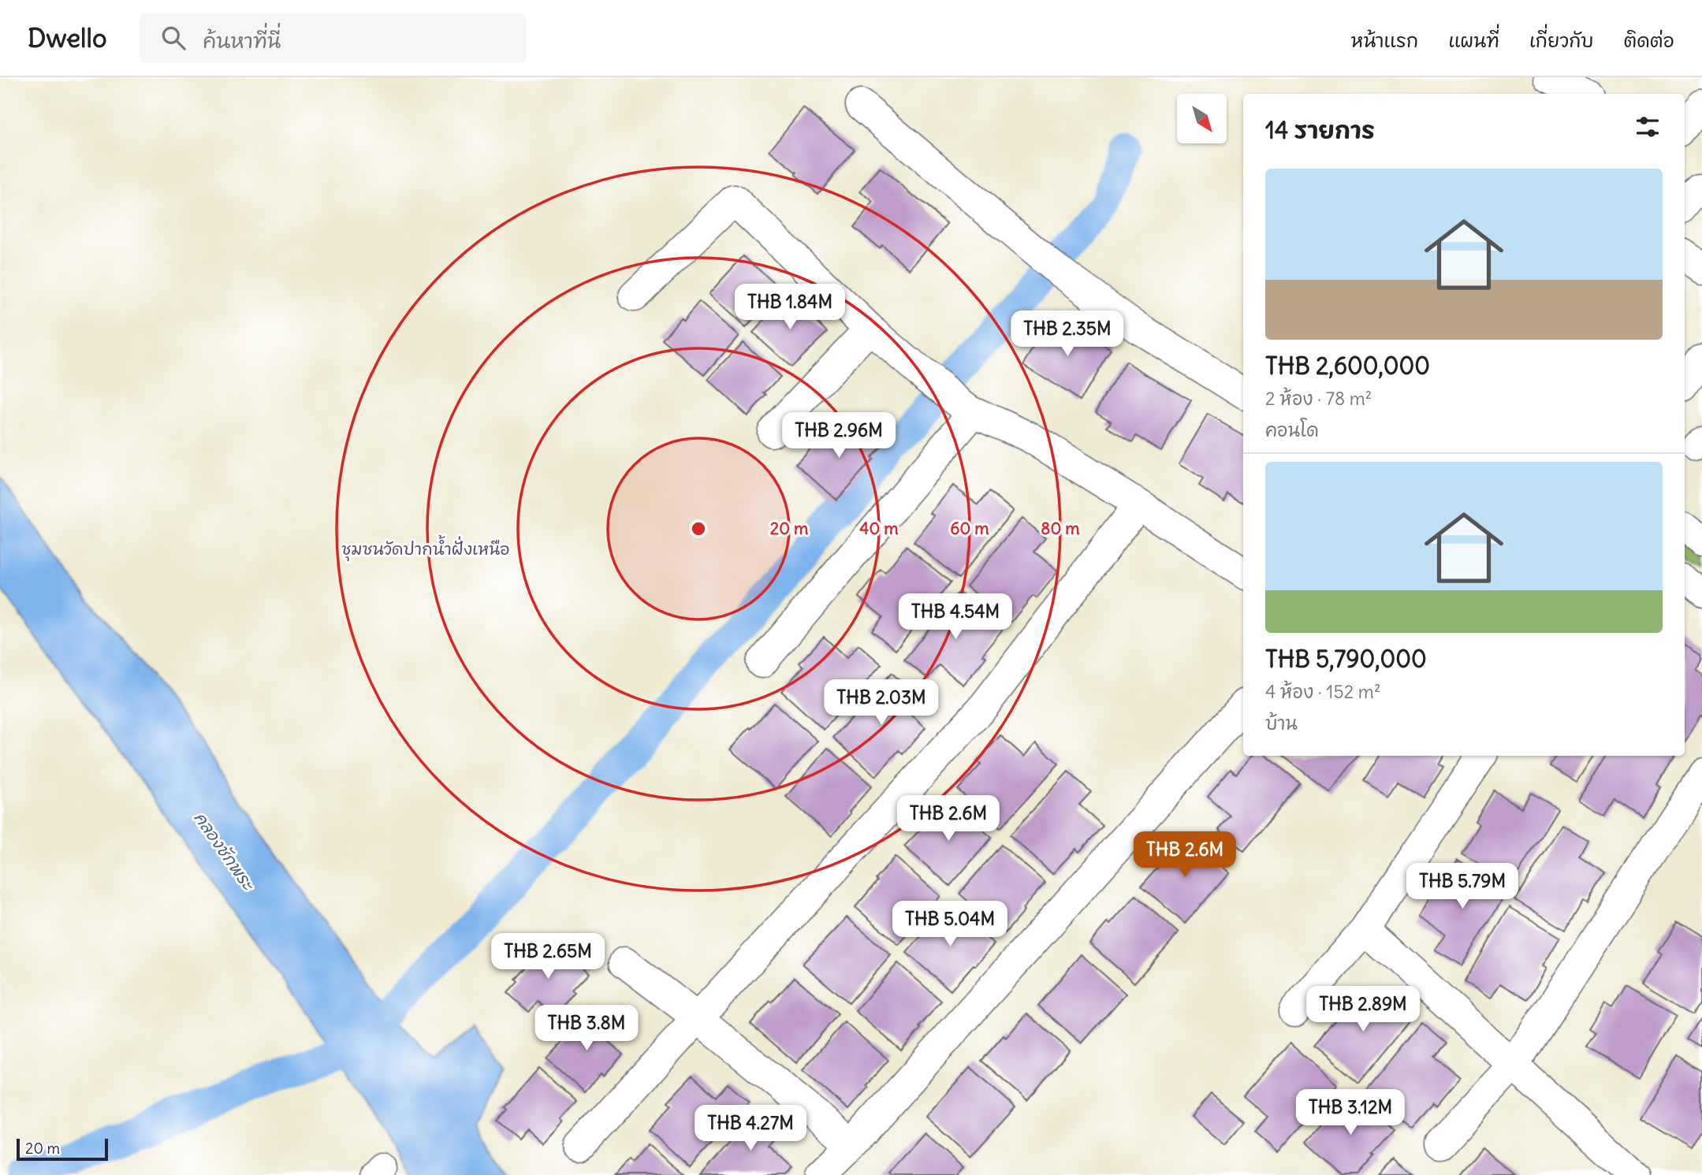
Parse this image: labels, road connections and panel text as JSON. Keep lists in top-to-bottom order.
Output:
{
  "districts": ["ชุมชนวัดปากน้ำฝั่งเหนือ"],
  "water": ["คลองชักพระ"],
  "scale_bar": "20 m",
  "north": "bottom right",
  "page": {
    "header": "Dwello",
    "search": "ค้นหาที่นี่",
    "nav": [
      "หน้าแรก",
      "แผนที่",
      "เกี่ยวกับ",
      "ติดต่อ"
    ],
    "heading": "14 รายการ",
    "list": [
      {
        "name": "THB 2,600,000",
        "note": "2 ห้อง · 78 m² · คอนโด"
      },
      {
        "name": "THB 5,790,000",
        "note": "4 ห้อง · 152 m² · บ้าน"
      }
    ],
    "price": [
      "THB 1.84M",
      "THB 2.35M",
      "THB 2.96M",
      "THB 4.54M",
      "THB 2.03M",
      "THB 2.6M",
      "THB 2.6M",
      "THB 5.79M",
      "THB 5.04M",
      "THB 2.65M",
      "THB 2.89M",
      "THB 3.8M",
      "THB 3.12M",
      "THB 4.27M"
    ],
    "scale": "20 m"
  },
  "rings": [
    "20 m",
    "40 m",
    "60 m",
    "80 m"
  ]
}
